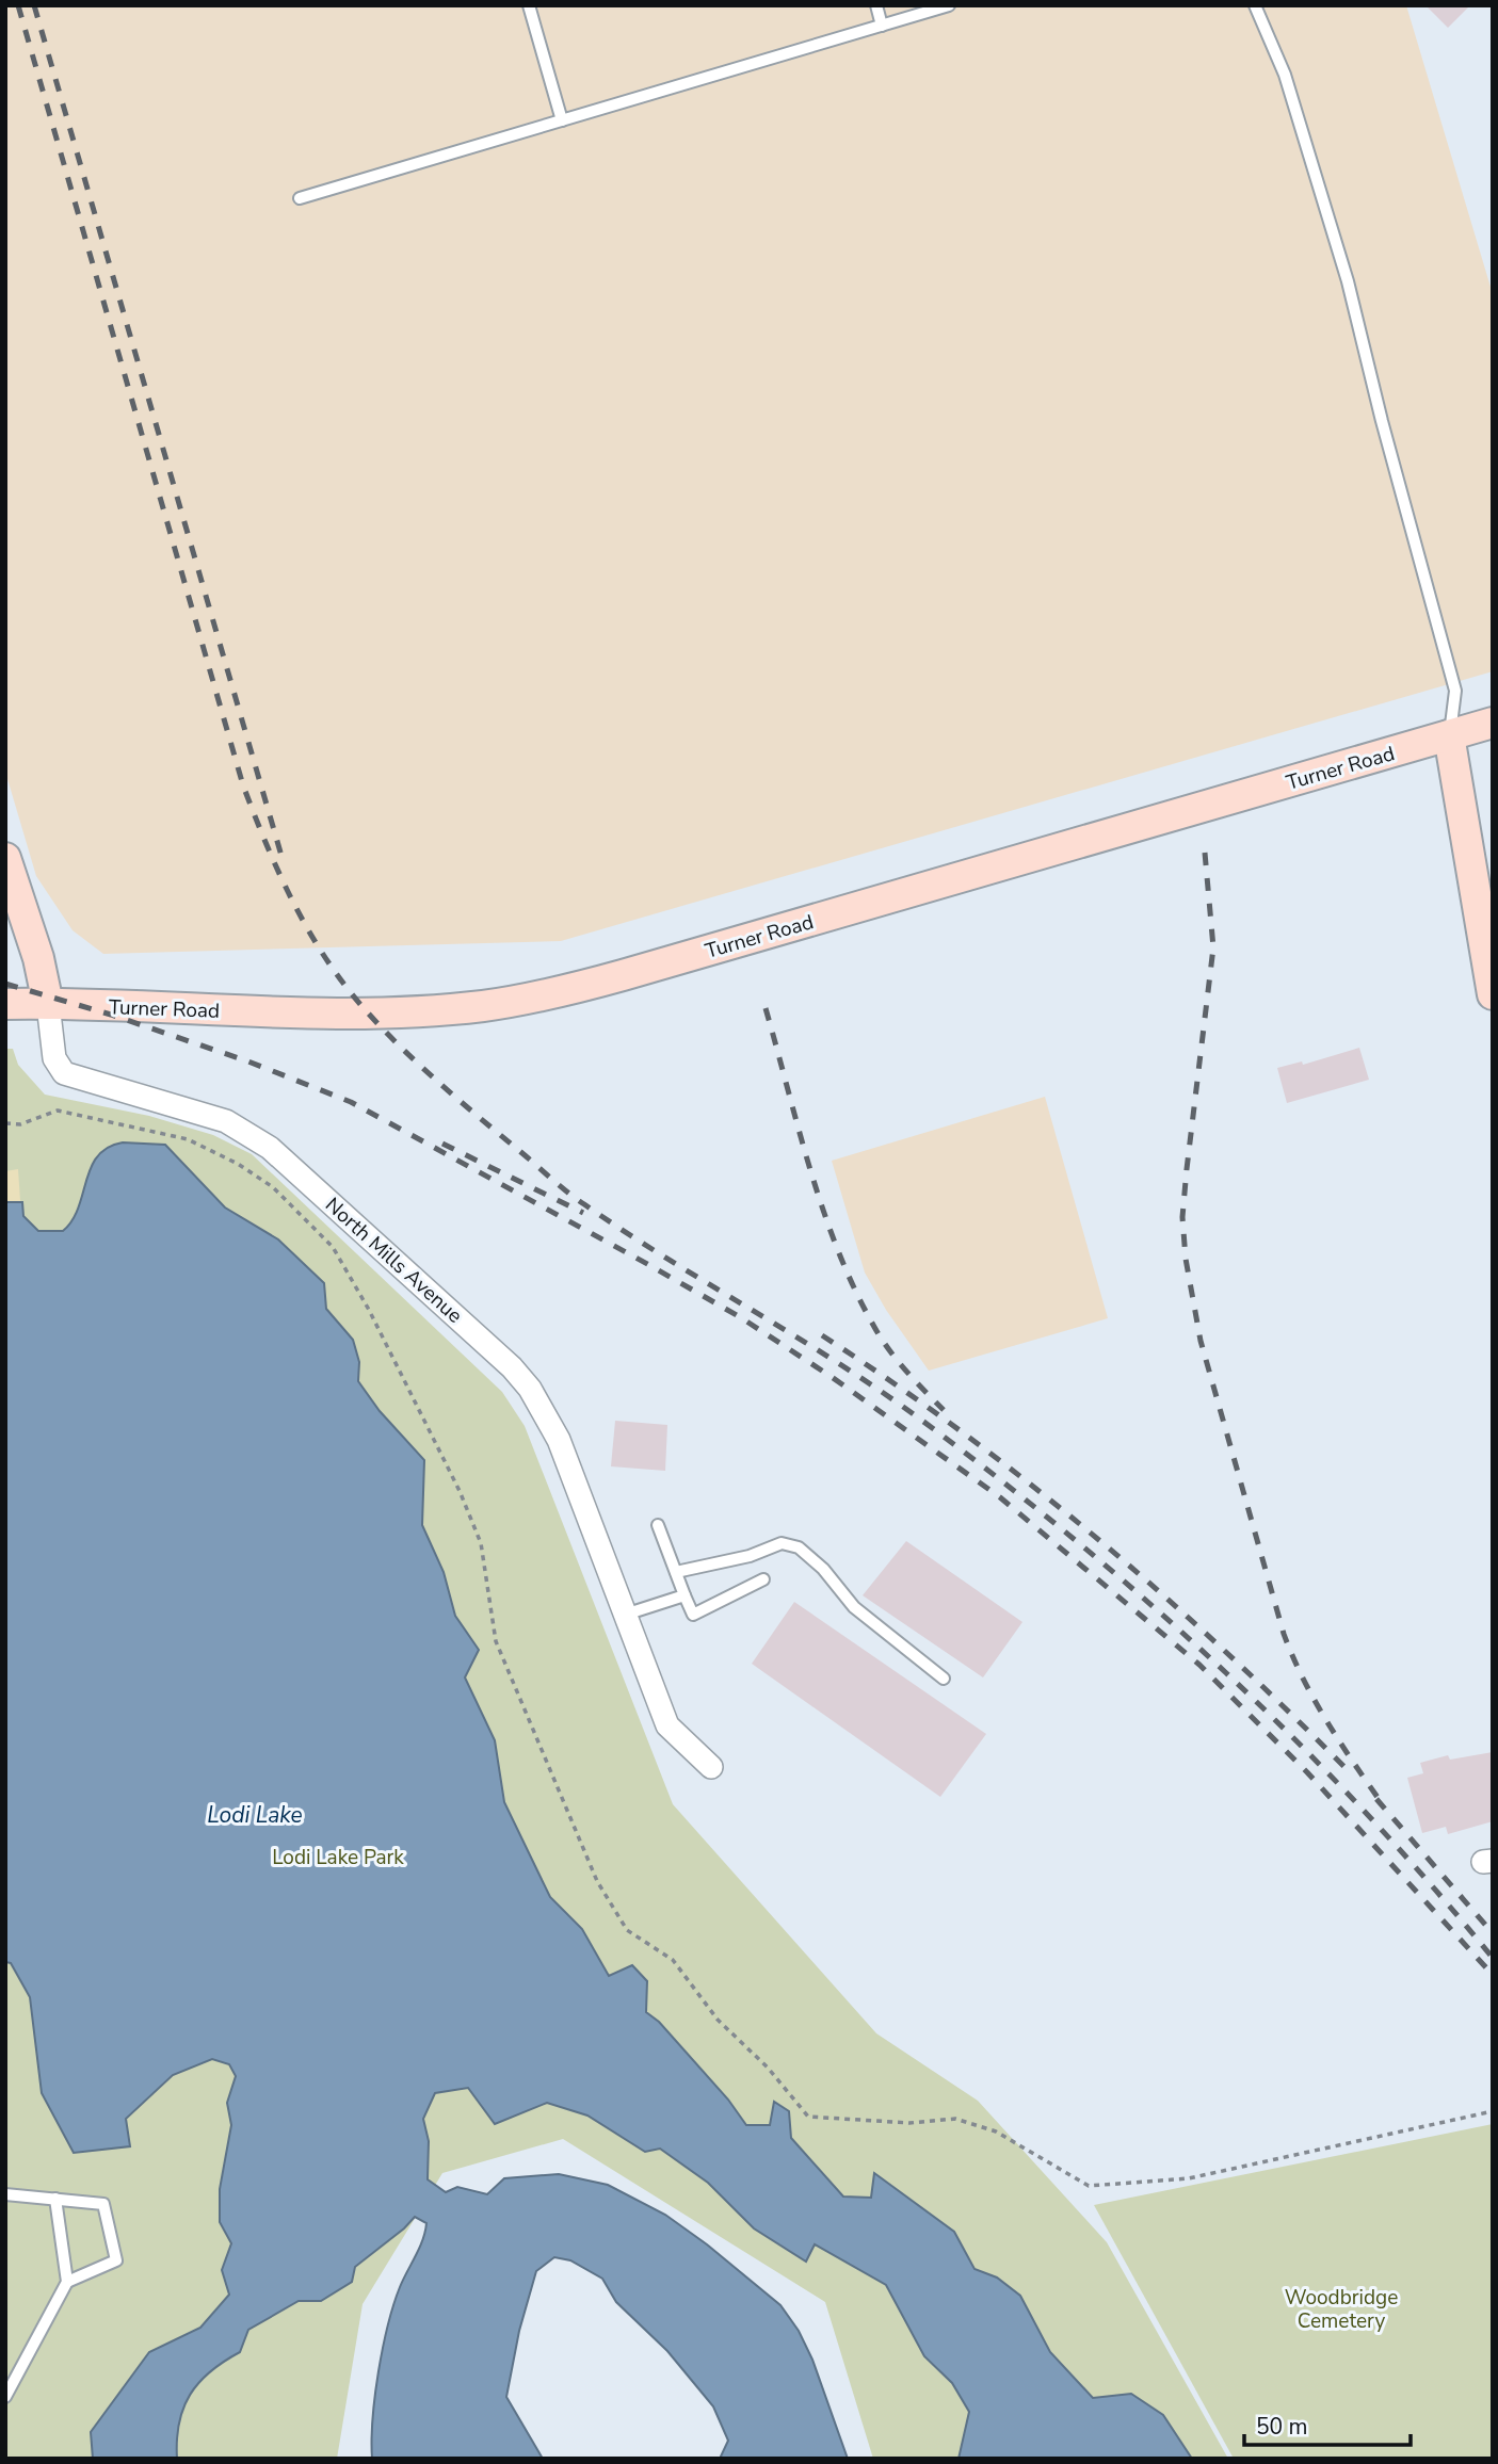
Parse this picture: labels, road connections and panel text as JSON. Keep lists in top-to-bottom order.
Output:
{
  "streets": {
    "main road": ["Turner Road", "North Mills Avenue"]
  },
  "crossings": [
    ["Turner Road", "North Mills Avenue"]
  ],
  "water": ["Lodi Lake"],
  "parks": ["Lodi Lake Park", "Woodbridge Cemetery"],
  "scale_bar": "50 m"
}
